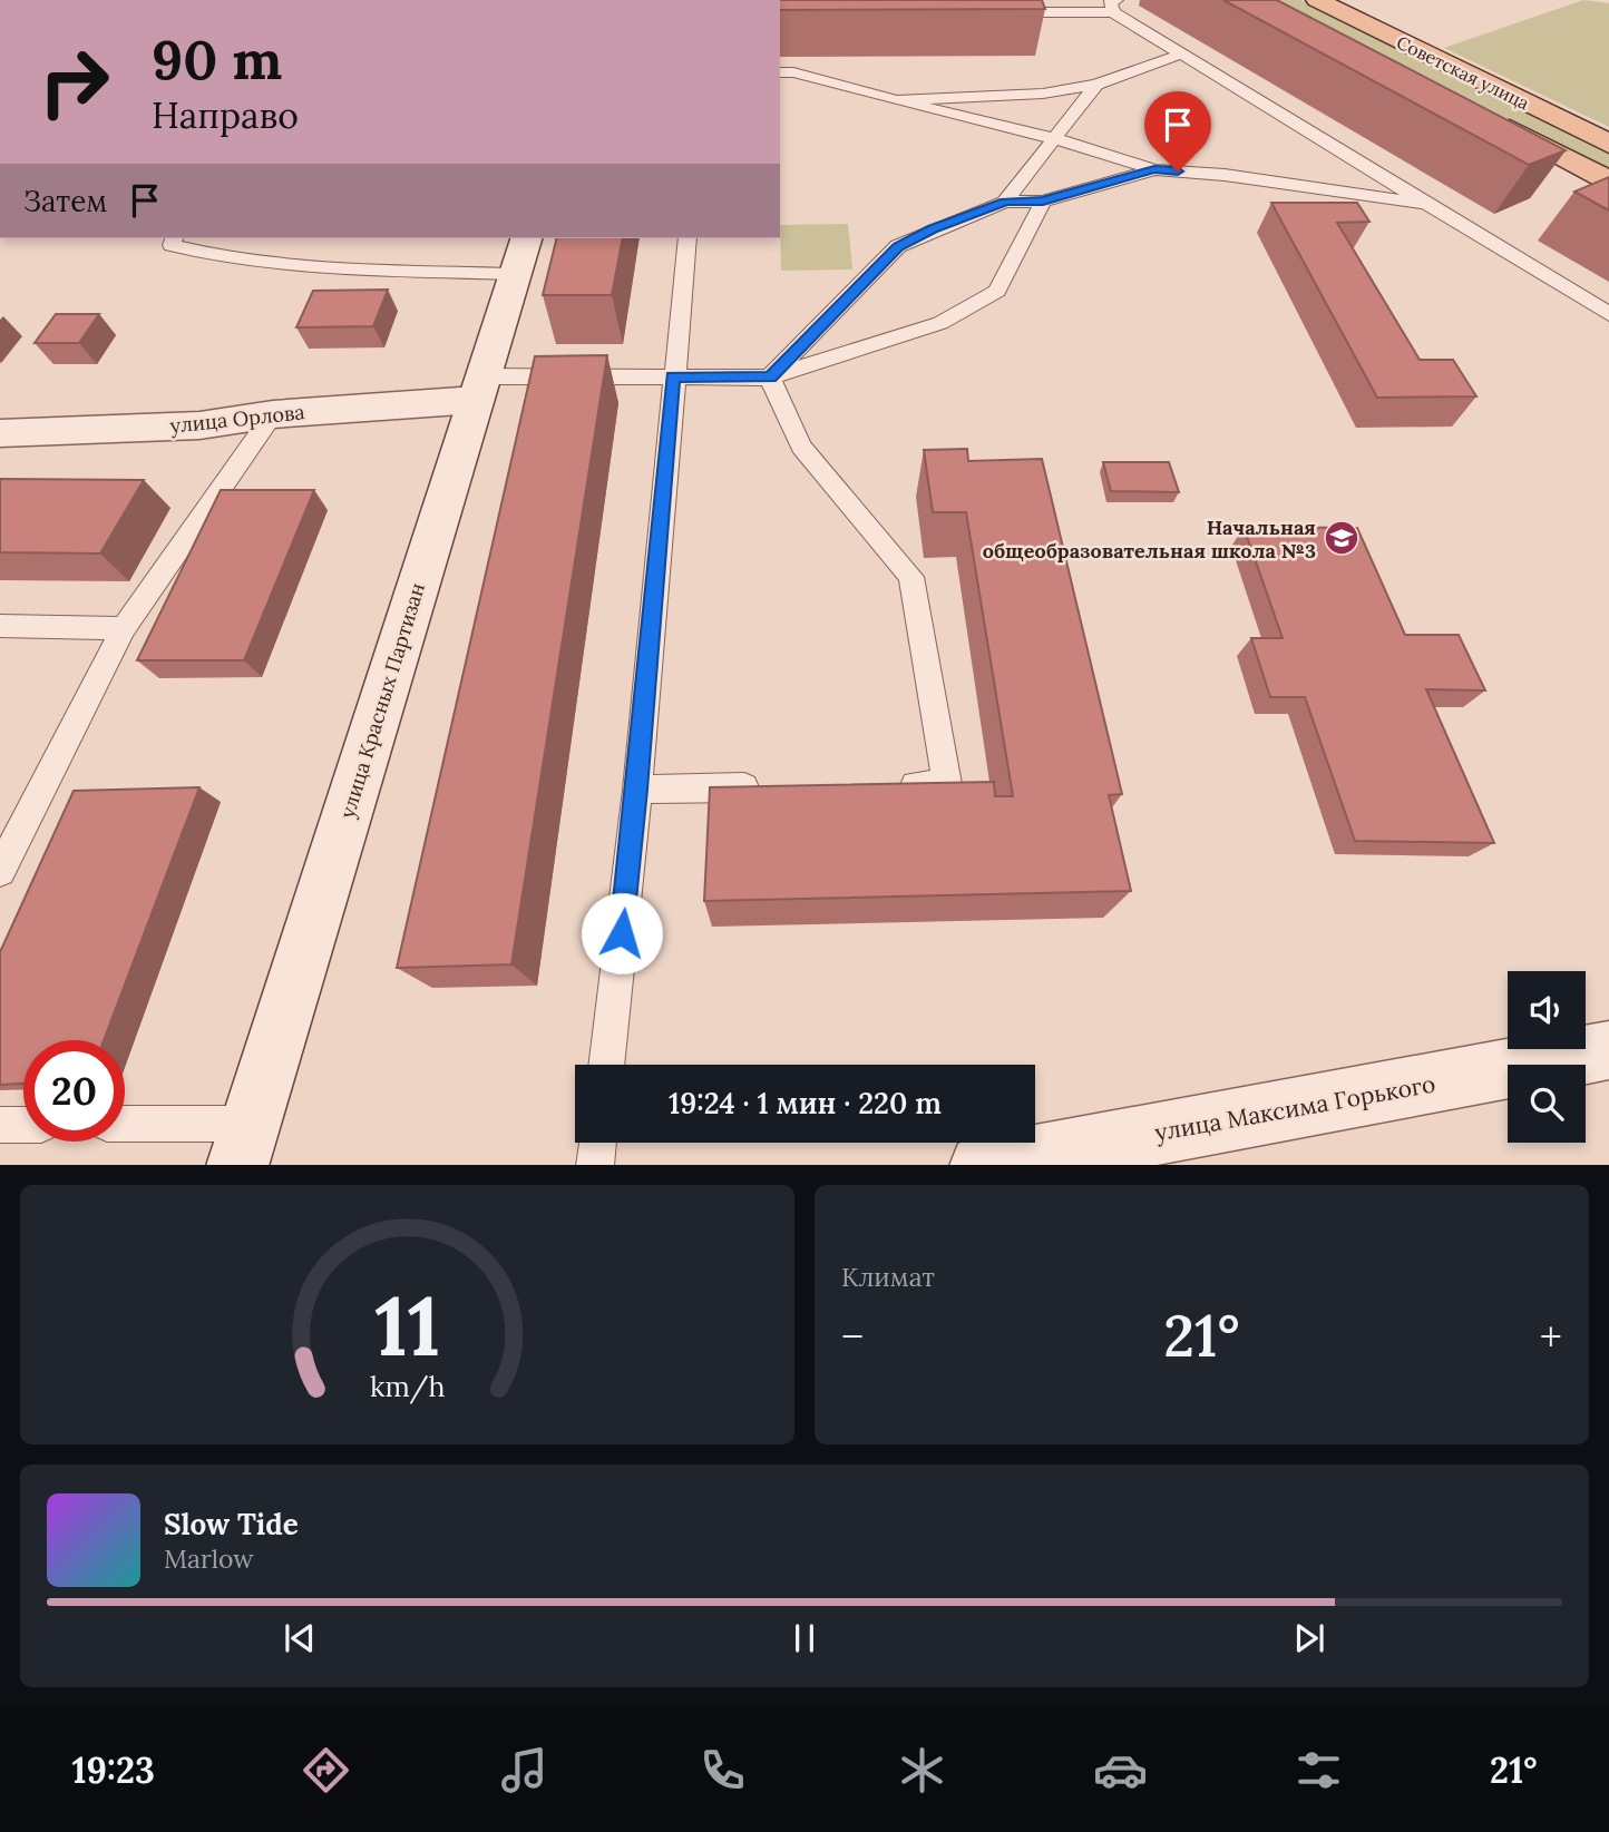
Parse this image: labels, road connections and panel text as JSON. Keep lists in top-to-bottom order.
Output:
{
  "streets": {
    "main road": ["Советская улица"],
    "street": ["улица Орлова", "улица Красных Партизан", "улица Максима Горького"]
  },
  "crossings": [
    ["улица Орлова", "улица Красных Партизан"]
  ],
  "places": {
    "school or university": ["Начальная общеобразовательная школа №3"]
  },
  "page": {
    "turn": ["90 m", "Направо"],
    "then": "Затем",
    "limit": "20",
    "trip": "19:24 · 1 мин · 220 m",
    "tile": "Климат",
    "heat": ["−", "21°", "+"],
    "song": ["Slow Tide", "Marlow"],
    "tabs": ["19:23", "21°"],
    "gauge": ["11", "km/h"]
  }
}
